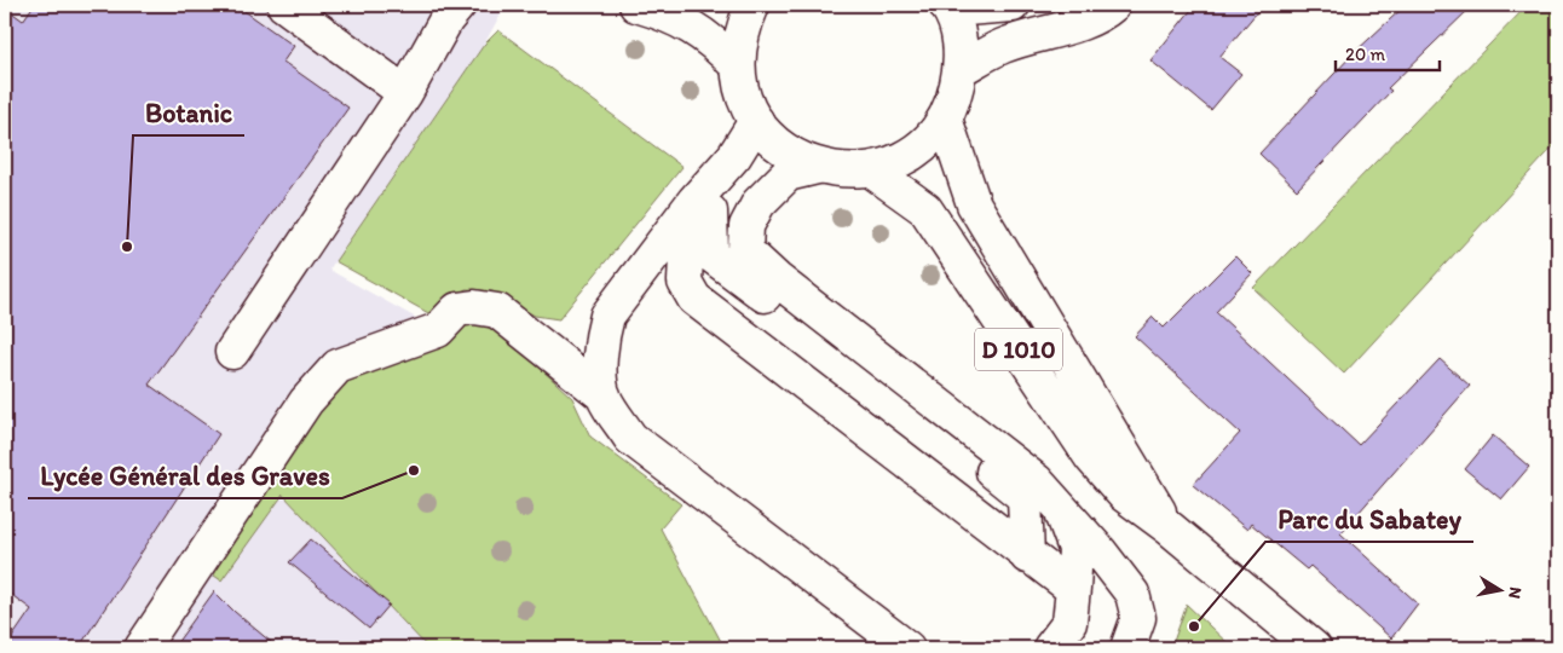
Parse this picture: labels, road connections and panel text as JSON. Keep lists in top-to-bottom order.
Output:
{
  "streets": {
    "main road": ["D 1010"]
  },
  "places": ["Botanic", "Lycée Général des Graves", "Parc du Sabatey"],
  "scale_bar": "20 m",
  "north": "right"
}
